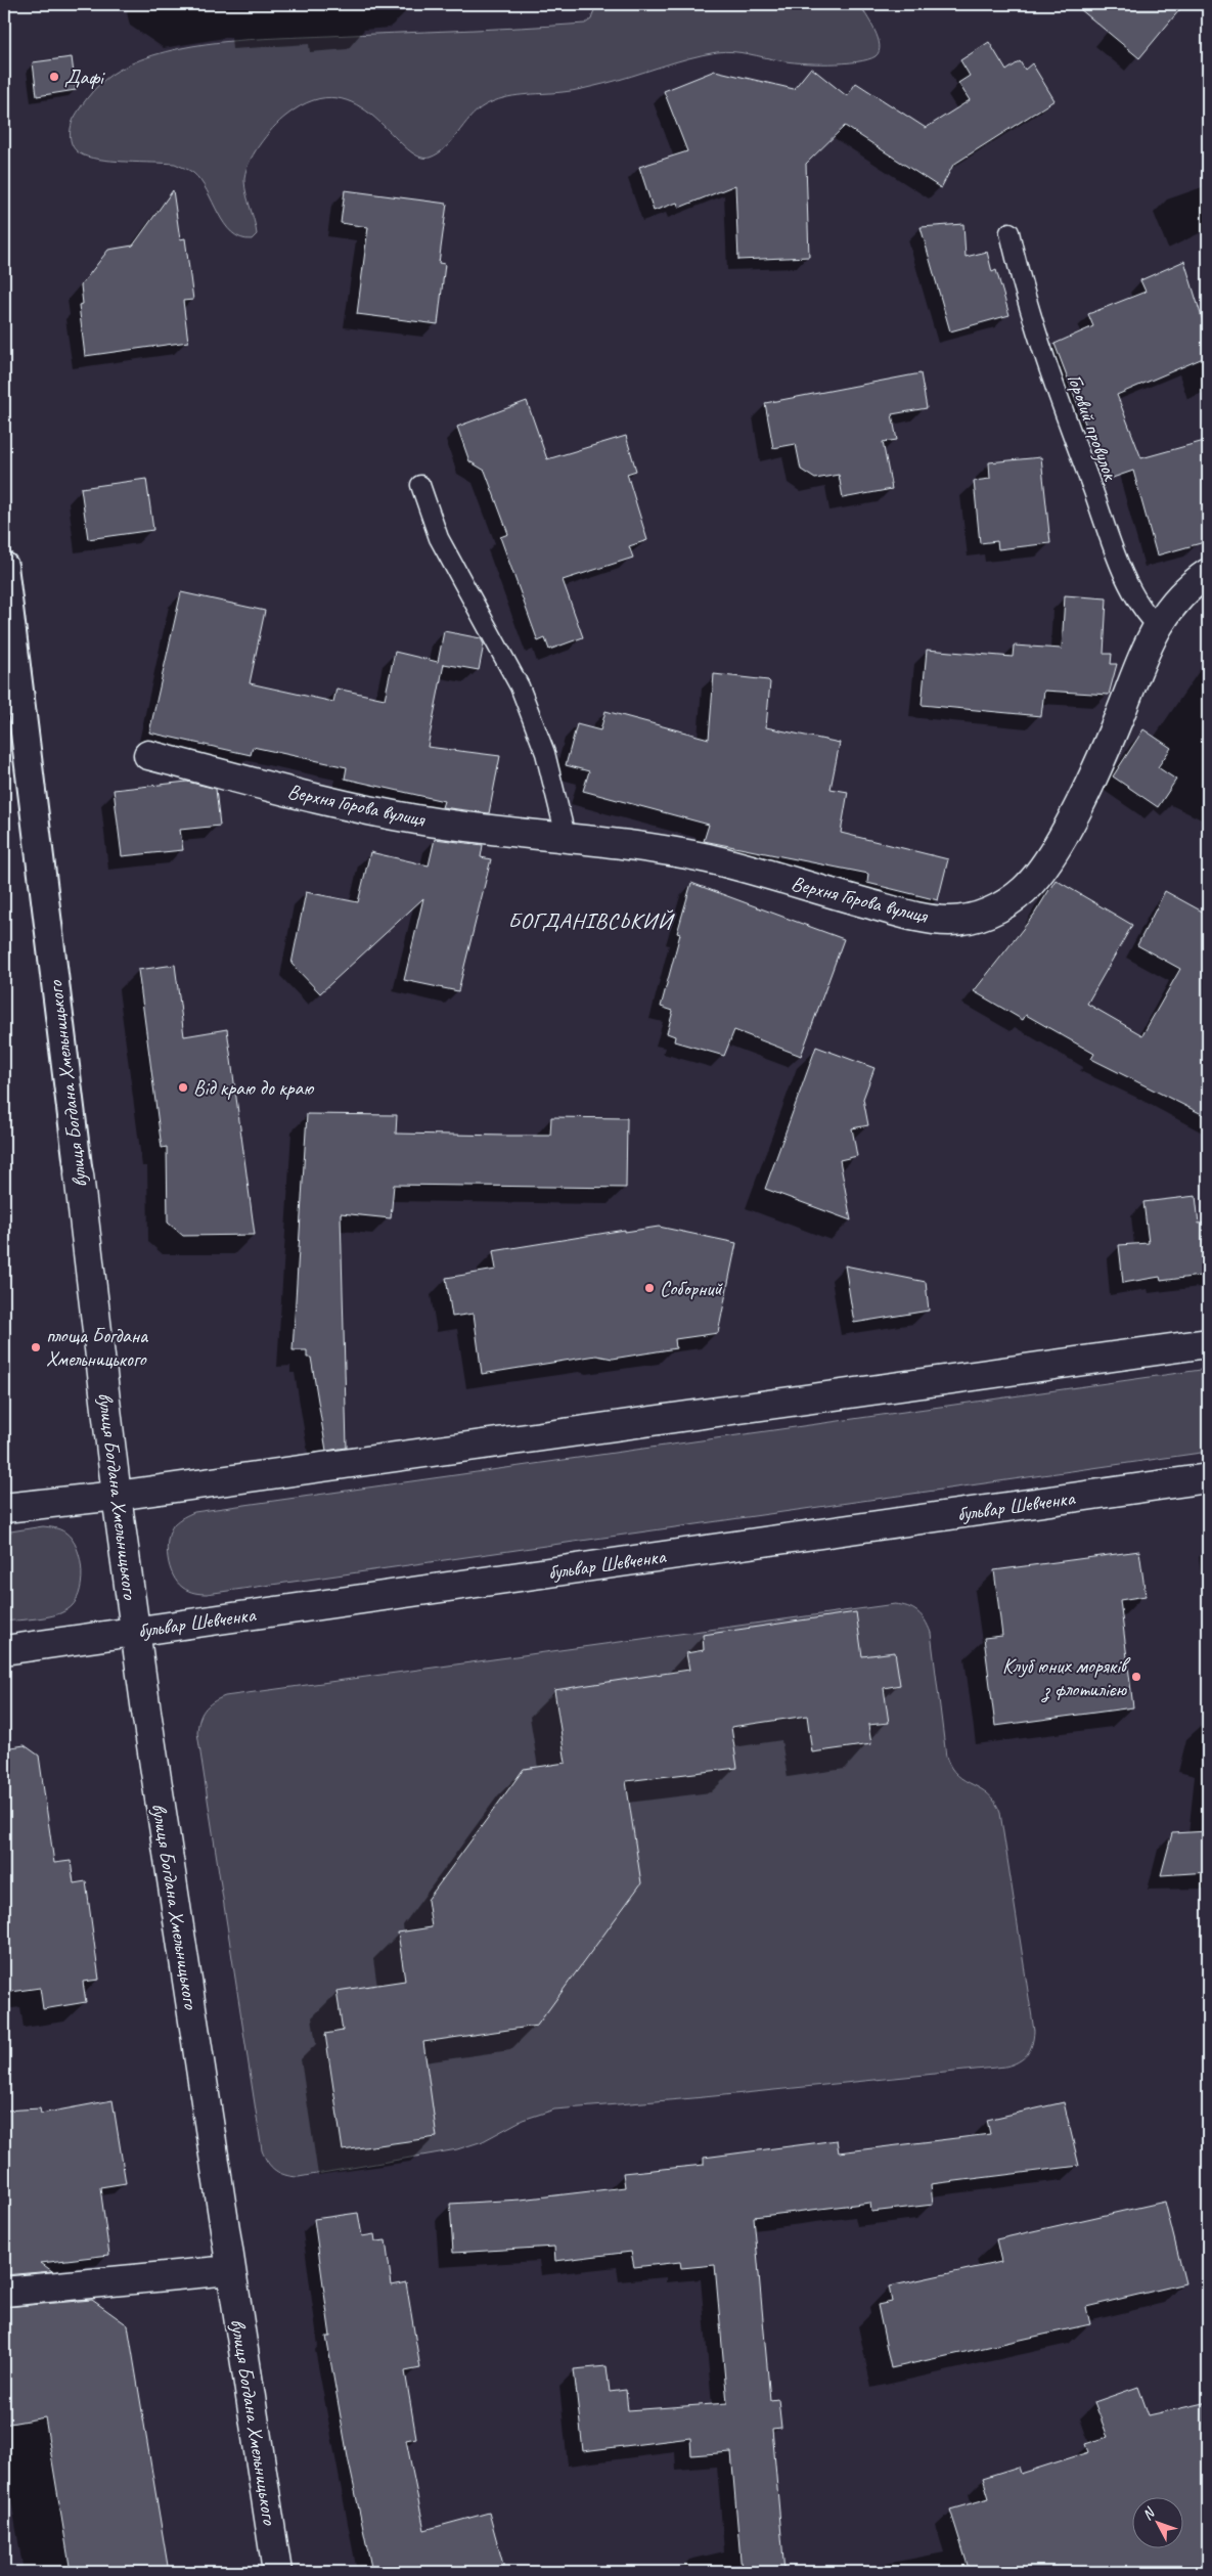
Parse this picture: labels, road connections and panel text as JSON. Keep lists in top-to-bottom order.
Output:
{
  "streets": {
    "street": ["Верхня Горова вулиця", "вулиця Богдана Хмельницького", "бульвар Шевченка"],
    "lane": ["Горовий провулок"]
  },
  "crossings": [
    ["Горовий провулок", "Верхня Горова вулиця"],
    ["вулиця Богдана Хмельницького", "бульвар Шевченка"]
  ],
  "districts": ["БОГДАНІВСЬКИЙ"],
  "places": [
    "Дафі",
    "Від краю до краю",
    "Соборний",
    "площа Богдана Хмельницького",
    "Клуб юних моряків з флотилією"
  ],
  "north": "top left"
}
